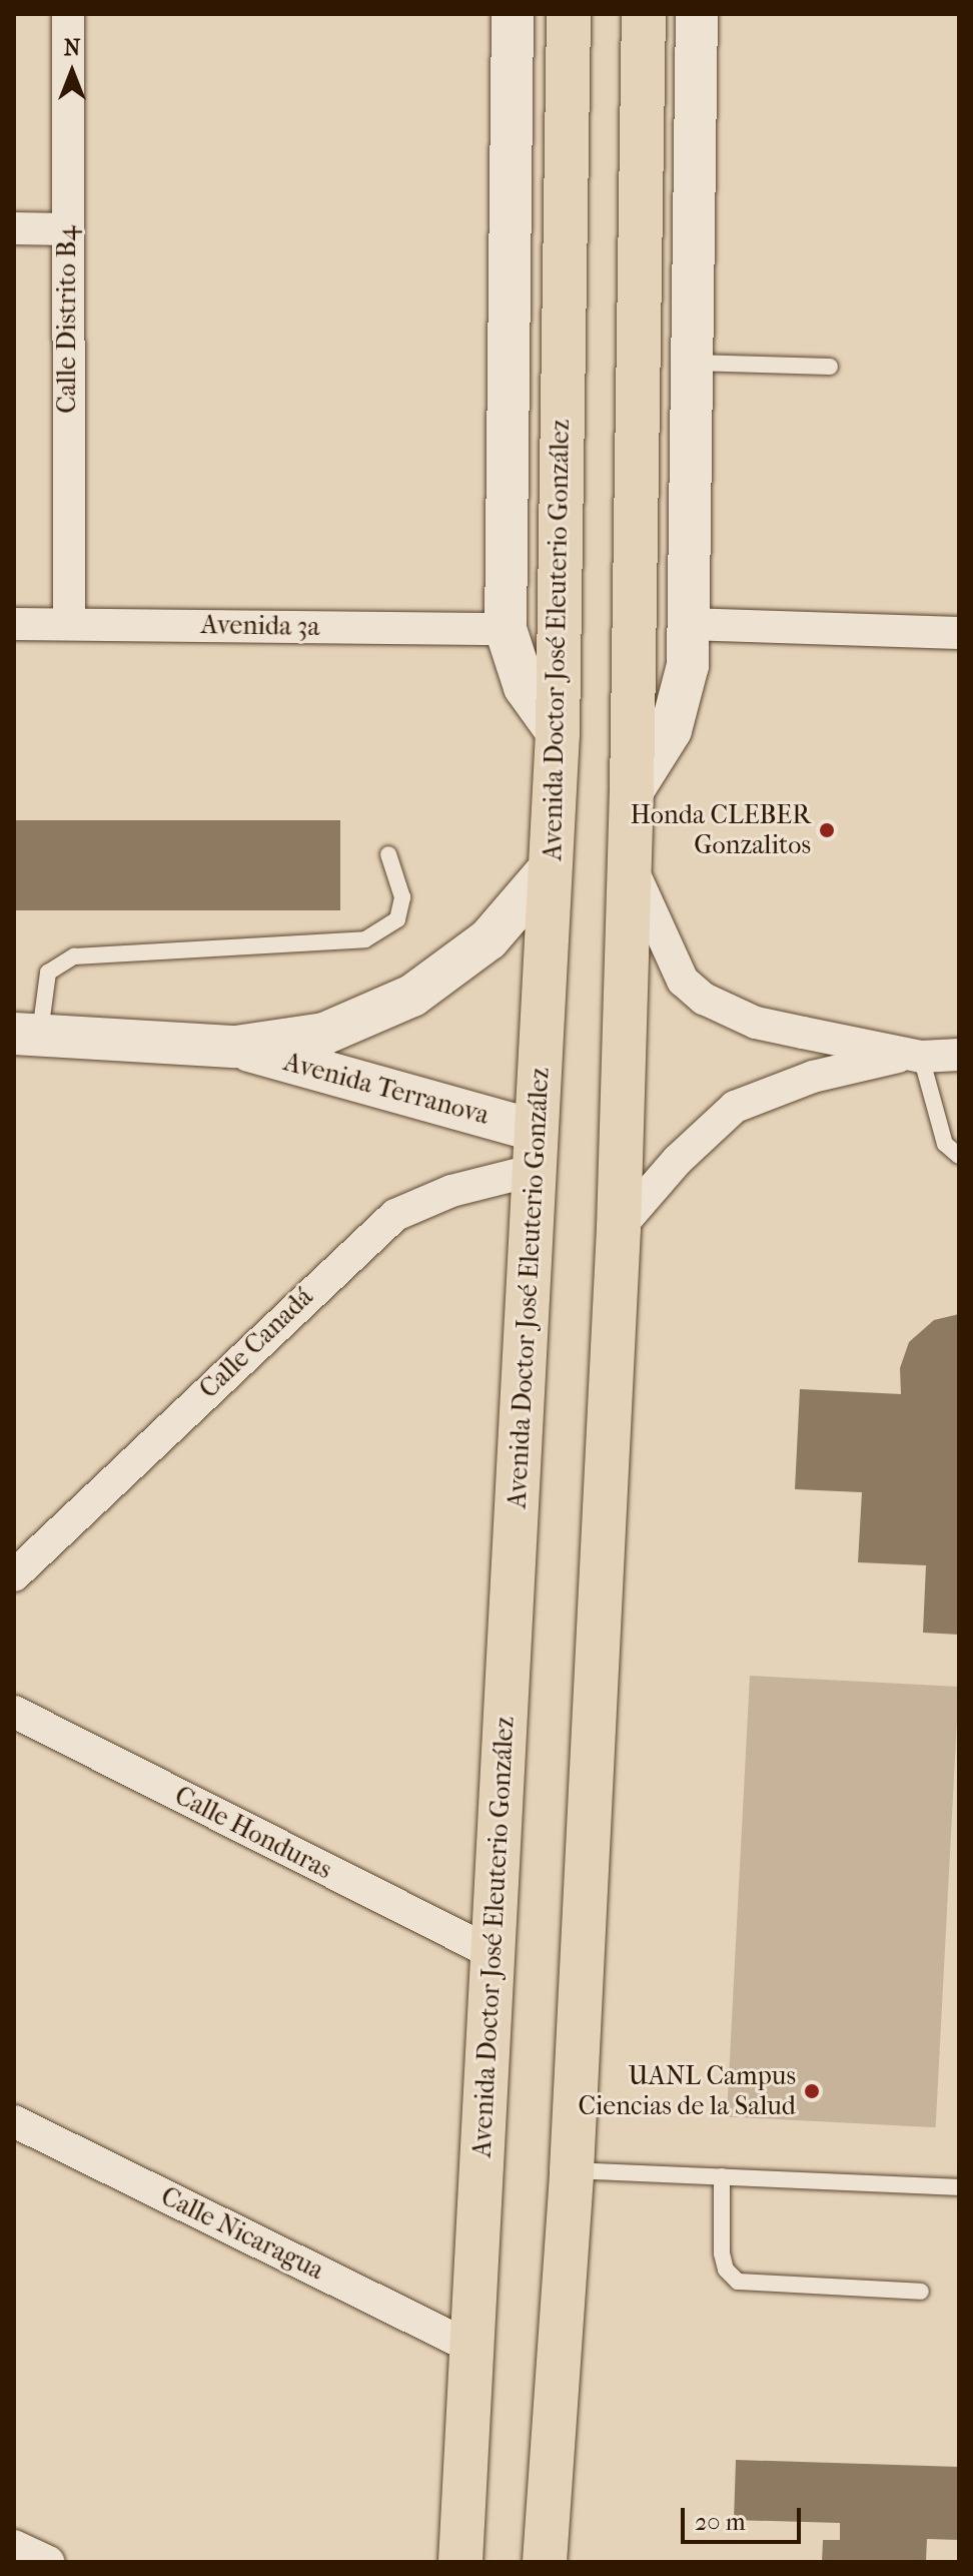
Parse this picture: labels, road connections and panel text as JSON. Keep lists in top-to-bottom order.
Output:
{
  "streets": {
    "highway": ["Avenida Doctor José Eleuterio González"],
    "street": [
      "Calle Distrito B4",
      "Avenida 3a",
      "Avenida Terranova",
      "Calle Canadá",
      "Calle Honduras",
      "Calle Nicaragua"
    ]
  },
  "crossings": [
    ["Calle Distrito B4", "Avenida 3a"],
    ["Avenida Doctor José Eleuterio González", "Avenida Terranova"],
    ["Avenida Doctor José Eleuterio González", "Calle Canadá"],
    ["Avenida Doctor José Eleuterio González", "Calle Honduras"],
    ["Avenida Doctor José Eleuterio González", "Calle Nicaragua"],
    ["Avenida Terranova", "Calle Canadá"]
  ],
  "places": ["Honda CLEBER Gonzalitos", "UANL Campus Ciencias de la Salud"],
  "scale_bar": "20 m",
  "north": "top"
}
